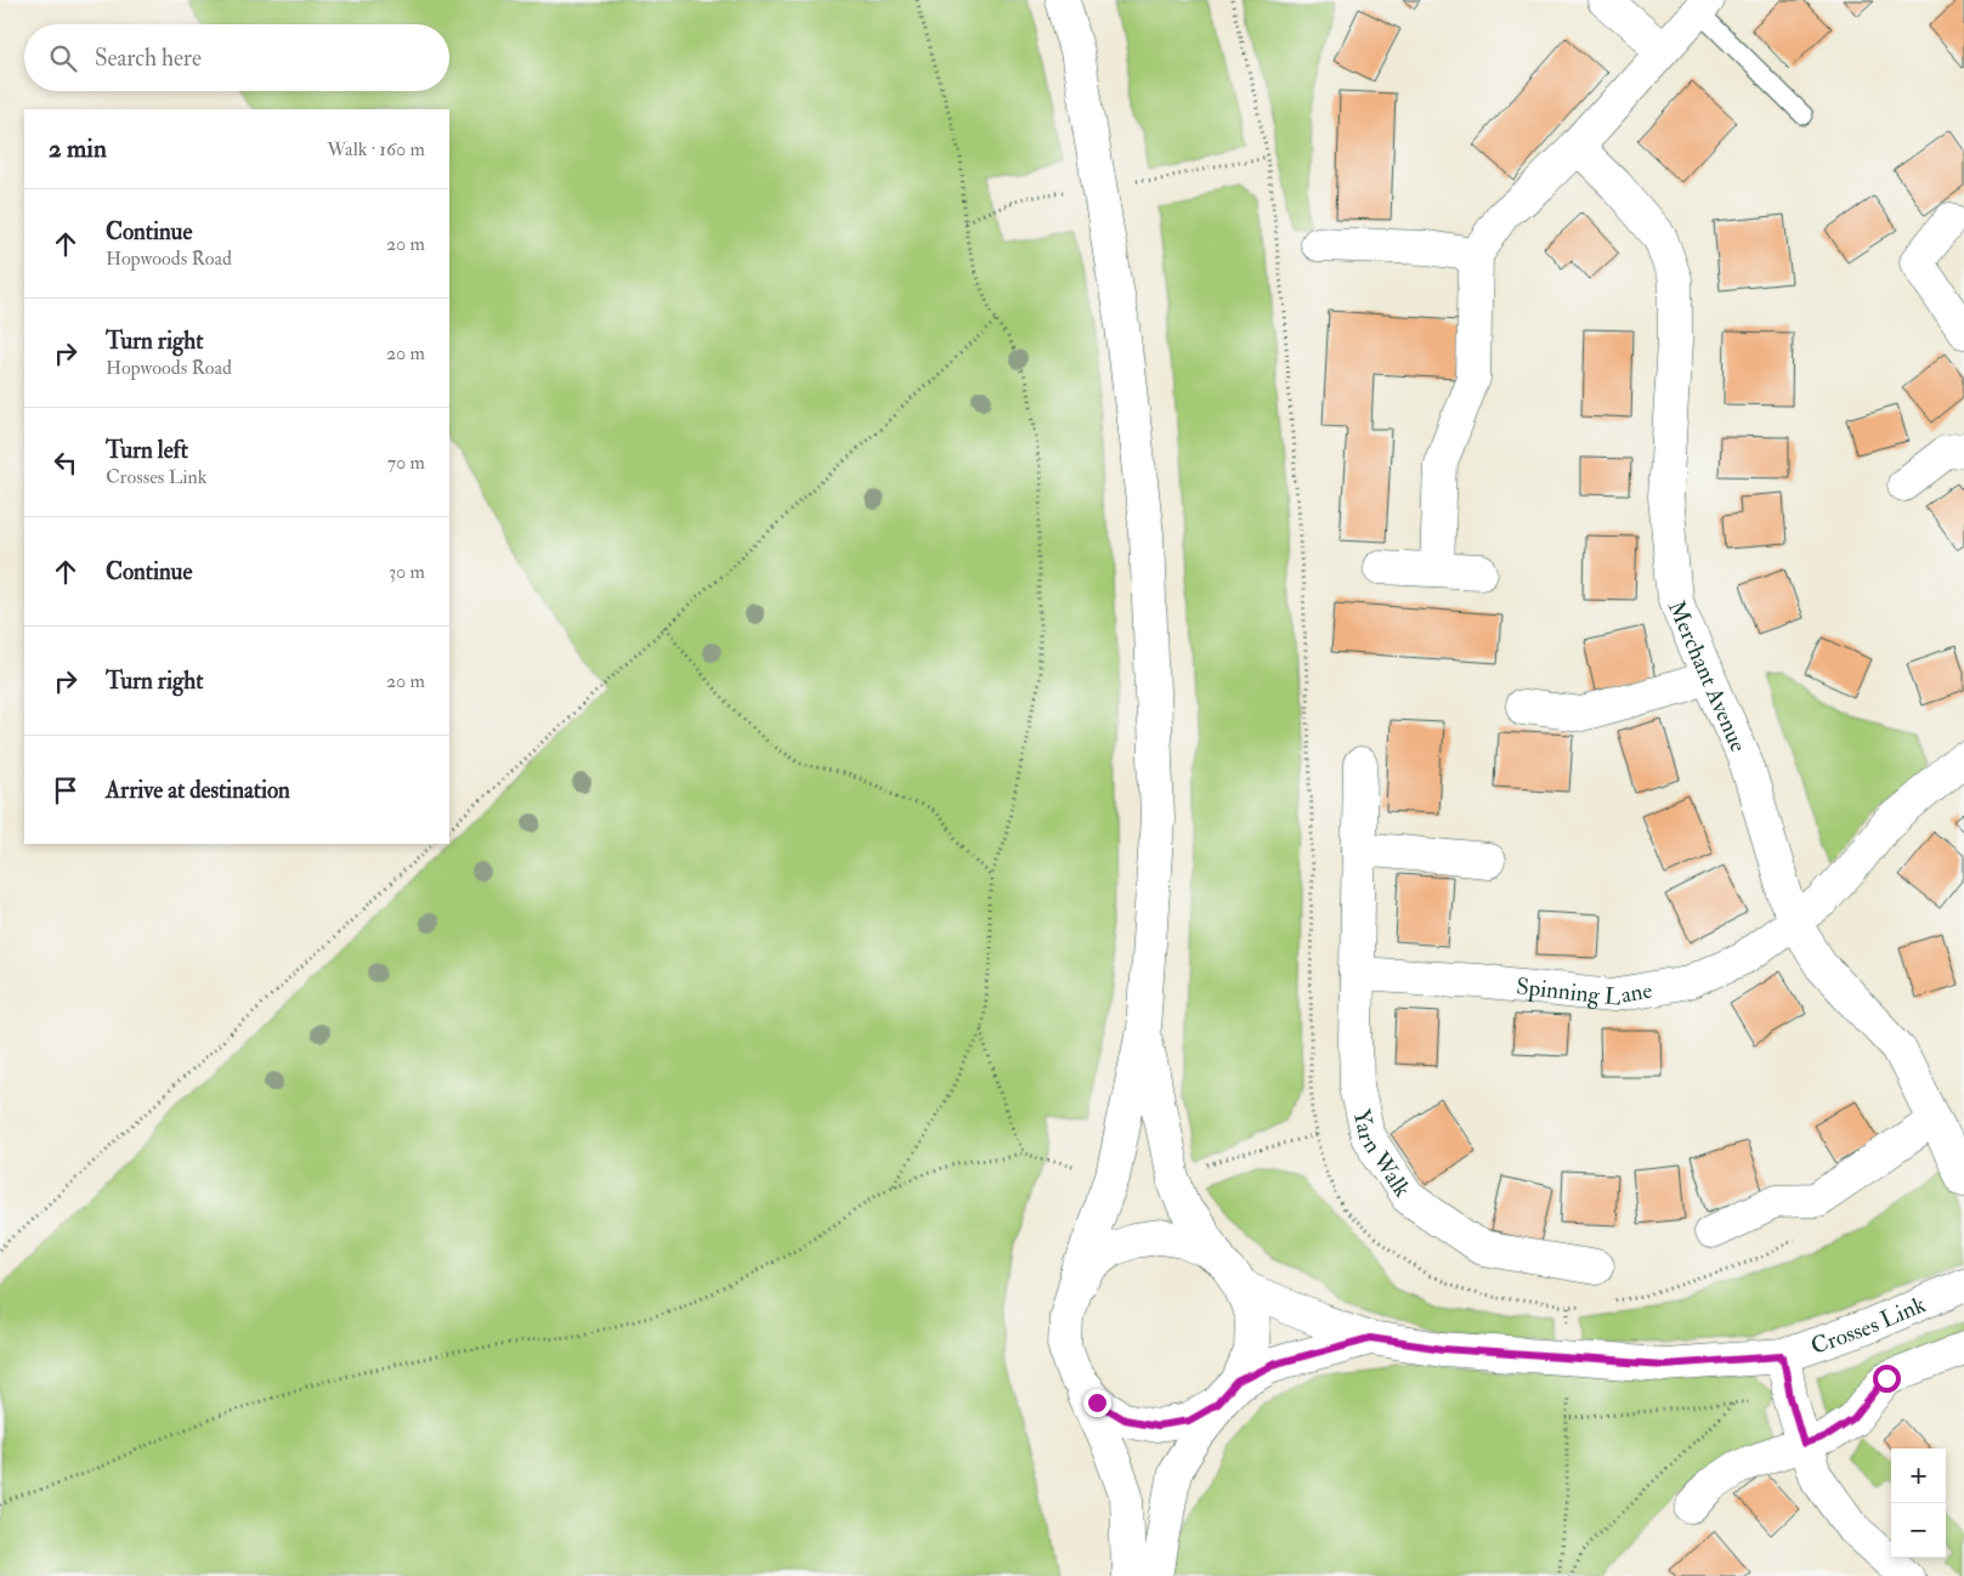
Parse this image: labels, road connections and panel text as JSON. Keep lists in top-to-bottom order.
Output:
{
  "streets": {
    "street": [
      "Merchant Avenue",
      "Spinning Lane",
      "Yarn Walk",
      "Crosses Link"
    ]
  },
  "crossings": [
    ["Merchant Avenue", "Spinning Lane"],
    ["Spinning Lane", "Yarn Walk"]
  ],
  "page": {
    "search": "Search here",
    "heading": ["2 min", "Walk · 160 m"],
    "list": [
      ["Continue", "Hopwoods Road", "20 m"],
      ["Turn right", "Hopwoods Road", "20 m"],
      ["Turn left", "Crosses Link", "70 m"],
      ["Continue", "30 m"],
      ["Turn right", "20 m"],
      "Arrive at destination"
    ],
    "map_buttons": ["+", "−"]
  }
}
